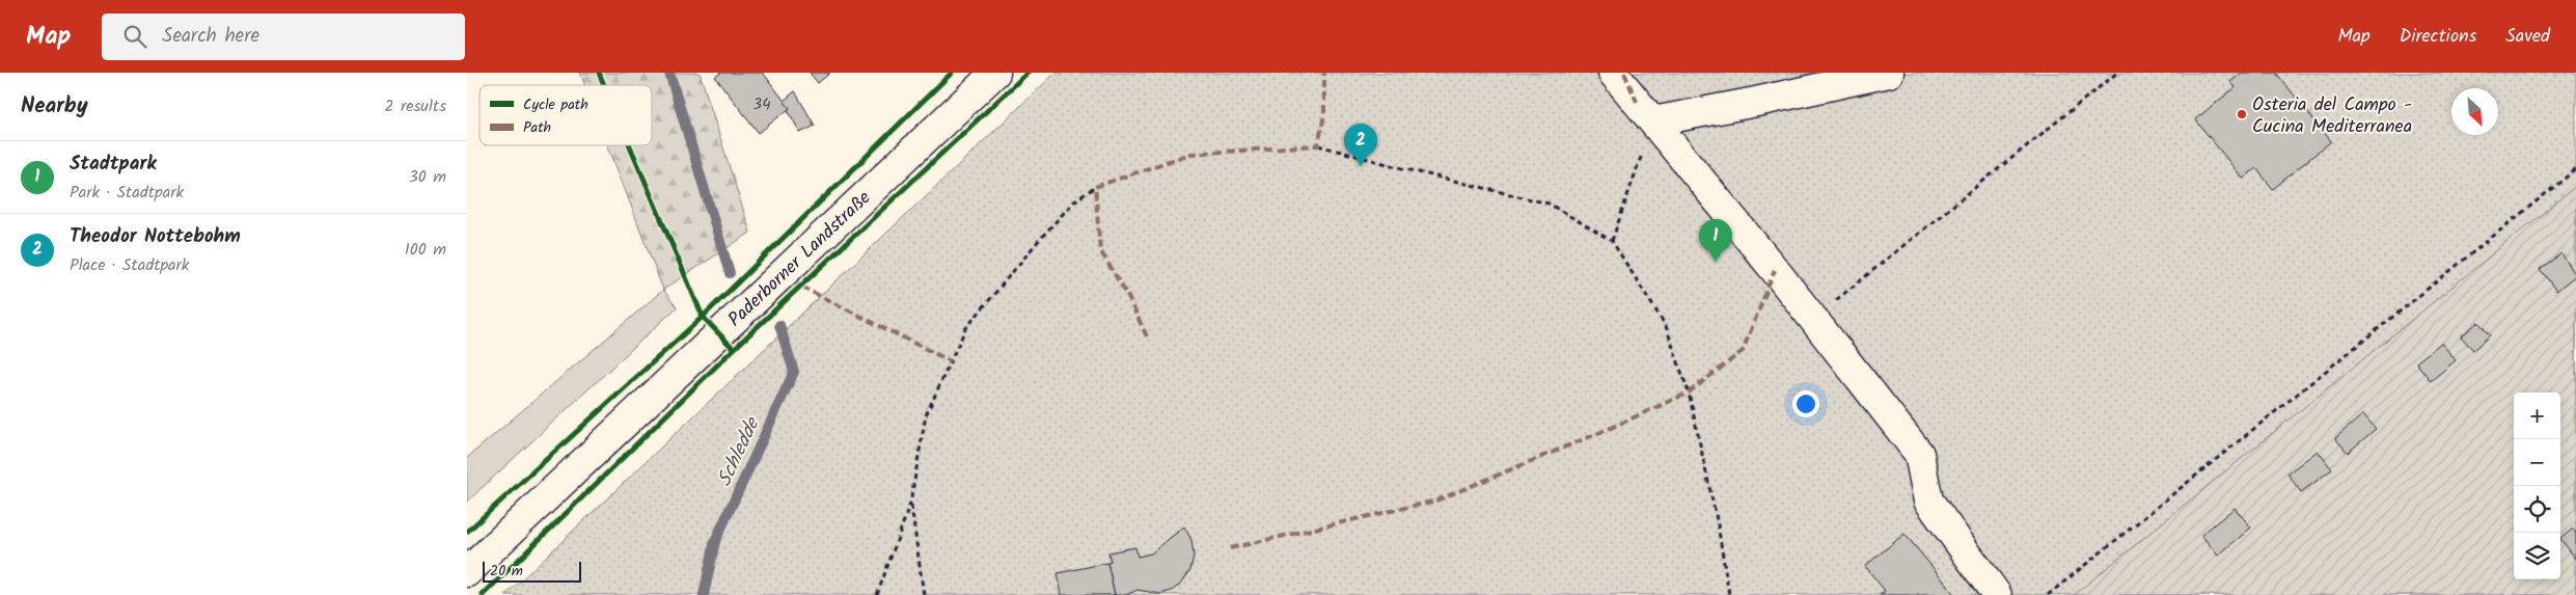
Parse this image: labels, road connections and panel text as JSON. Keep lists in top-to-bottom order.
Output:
{
  "streets": {
    "street": ["Paderborner Landstraße"]
  },
  "water": ["Schledde"],
  "places": ["Osteria del Campo - Cucina Mediterranea"],
  "house_numbers": ["34"],
  "legend": ["Cycle path", "Path"],
  "scale_bar": "20 m",
  "north": "bottom right",
  "page": {
    "header": "Map",
    "search": "Search here",
    "nav": ["Map", "Directions", "Saved"],
    "heading": ["Nearby", "2 results"],
    "pins": ["2", "1"],
    "list": [
      {
        "mark": "1",
        "name": "Stadtpark",
        "note": "Park · Stadtpark",
        "value": "30 m"
      },
      {
        "mark": "2",
        "name": "Theodor Nottebohm",
        "note": "Place · Stadtpark",
        "value": "100 m"
      }
    ],
    "map_buttons": ["+", "−"],
    "scale": "20 m"
  }
}
